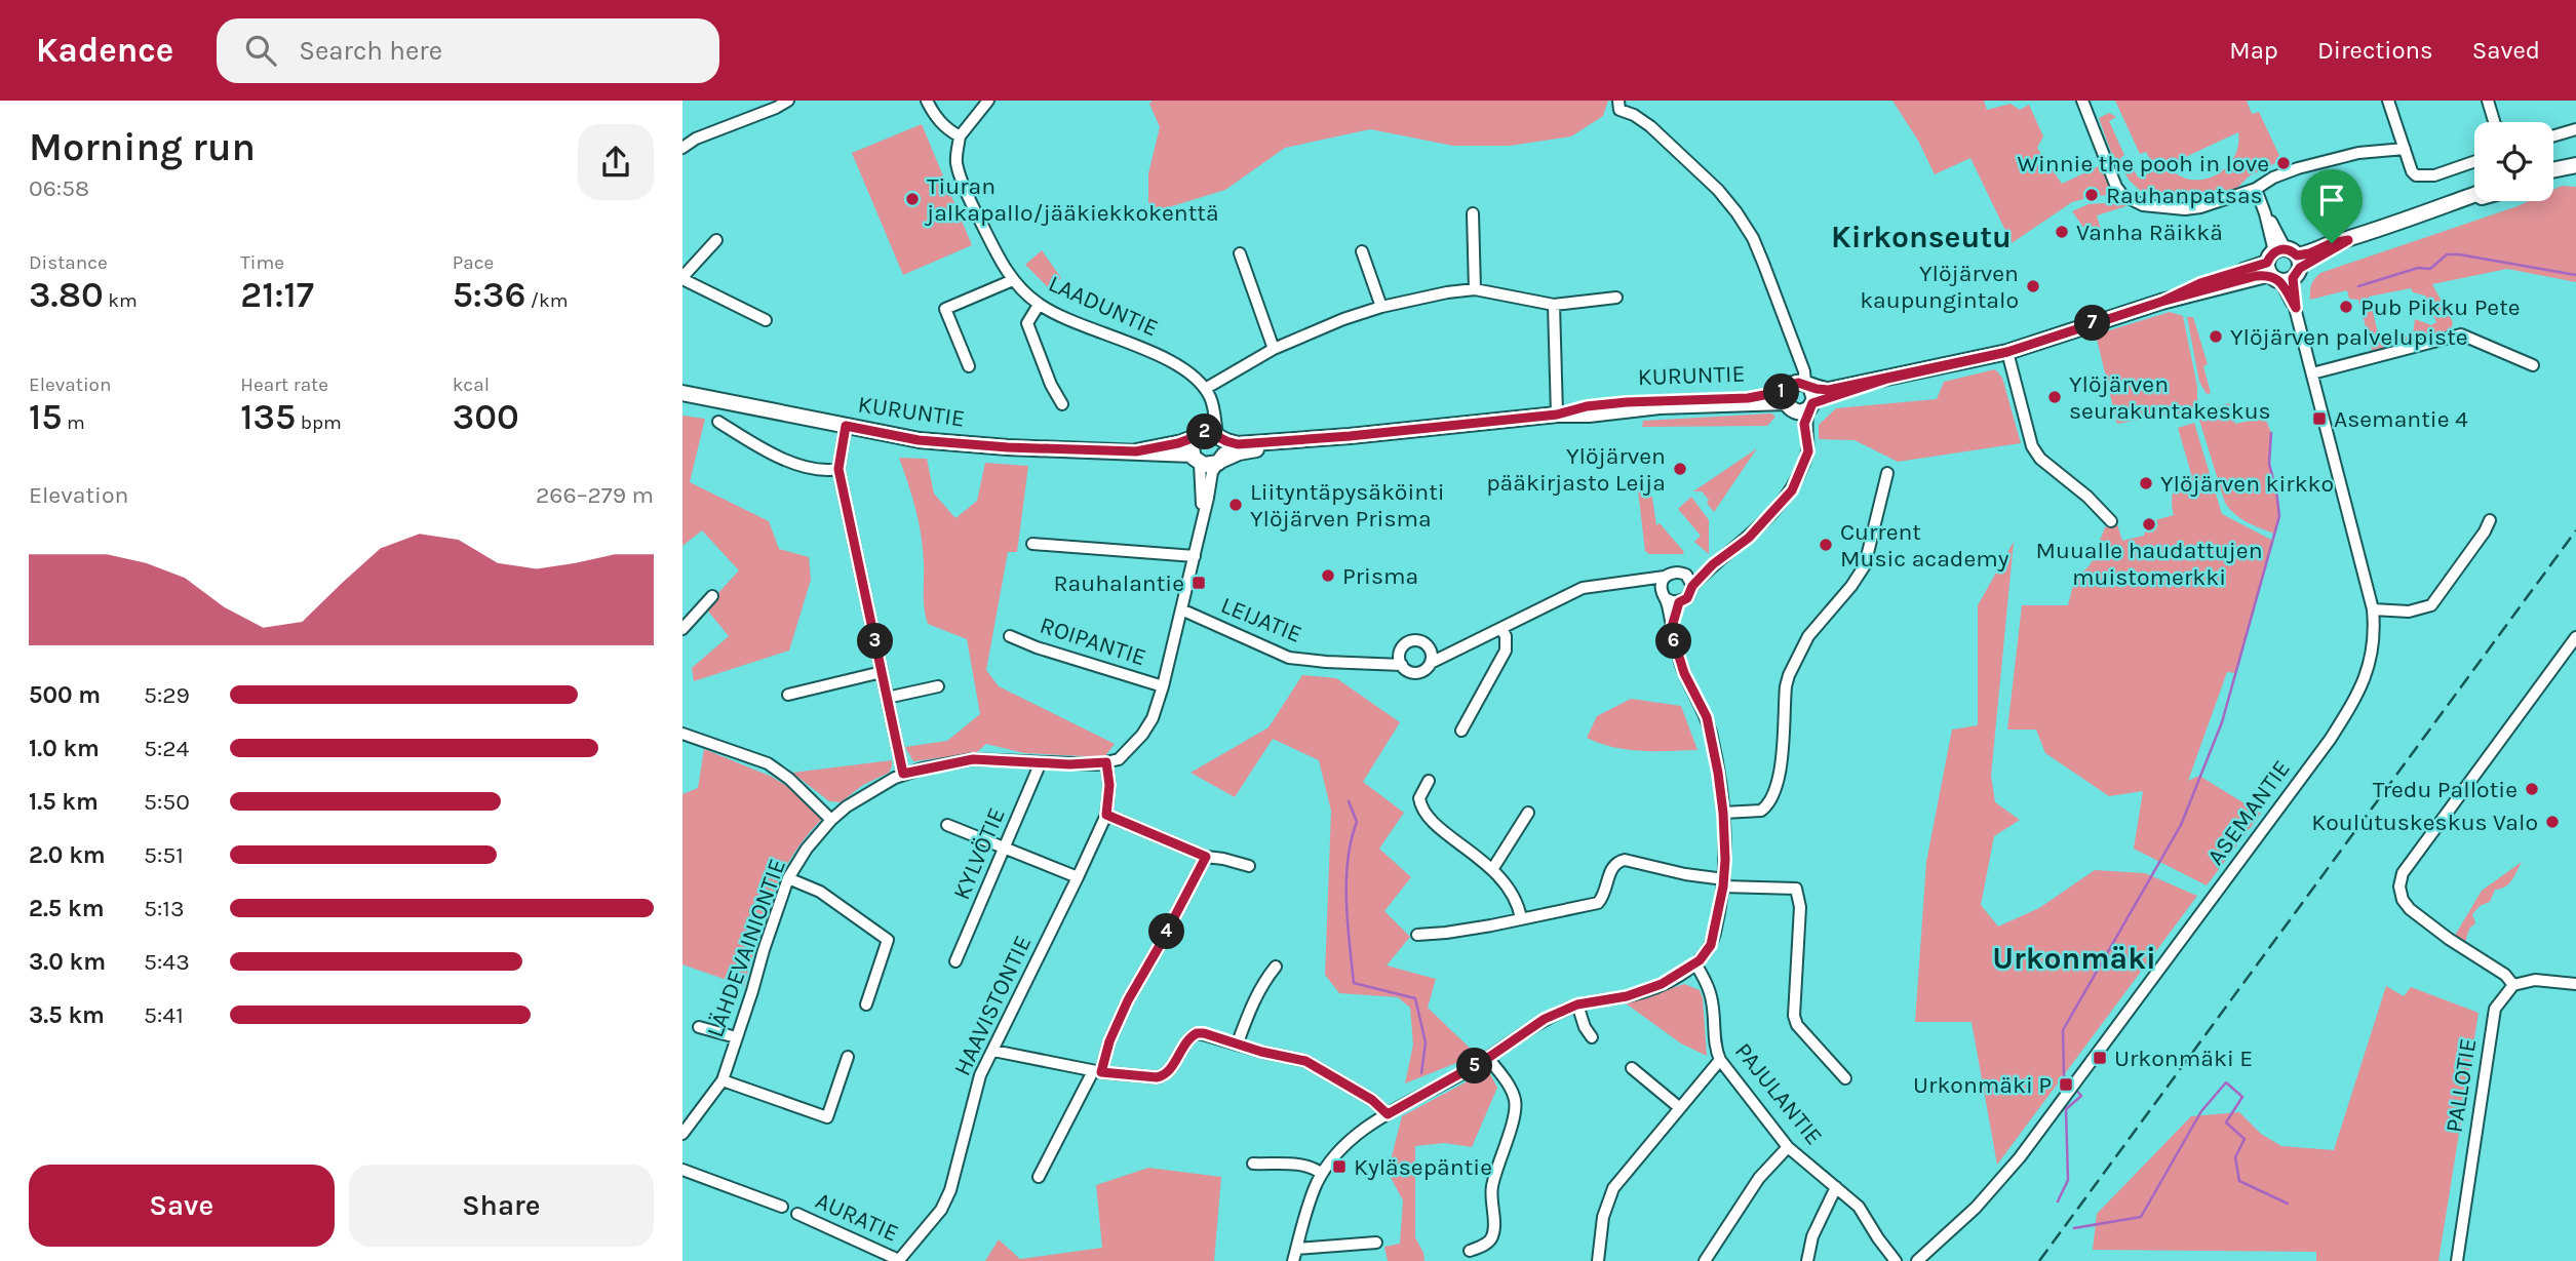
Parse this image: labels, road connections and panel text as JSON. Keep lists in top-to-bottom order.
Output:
{
  "streets": {
    "main road": ["KURUNTIE"],
    "street": [
      "LAADUNTIE",
      "LEIJATIE",
      "ROIPANTIE",
      "ASEMANTIE",
      "KYLVÖTIE",
      "LÄHDEVAINIONTIE",
      "HAAVISTONTIE",
      "PALLOTIE",
      "PAJULANTIE",
      "AURATIE"
    ]
  },
  "crossings": [
    ["KURUNTIE", "ASEMANTIE"],
    ["KYLVÖTIE", "LÄHDEVAINIONTIE"],
    ["LÄHDEVAINIONTIE", "HAAVISTONTIE"],
    ["HAAVISTONTIE", "AURATIE"]
  ],
  "districts": ["Kirkonseutu", "Urkonmäki"],
  "places": {
    "other": [
      "Winnie the pooh in love",
      "Rauhanpatsas",
      "Tiuran jalkapallo/jääkiekkokenttä",
      "Vanha Räikkä",
      "Ylöjärven kaupungintalo",
      "Pub Pikku Pete",
      "Ylöjärven palvelupiste",
      "Ylöjärven seurakuntakeskus",
      "Ylöjärven pääkirjasto Leija",
      "Ylöjärven kirkko",
      "Liityntäpysäköinti Ylöjärven Prisma",
      "Muualle haudattujen muistomerkki",
      "Current Music academy",
      "Prisma",
      "Tredu Pallotie",
      "Koulutuskeskus Valo"
    ],
    "transit": [
      "Asemantie 4",
      "Rauhalantie",
      "Urkonmäki E",
      "Urkonmäki P",
      "Kyläsepäntie"
    ]
  },
  "page": {
    "header": "Kadence",
    "search": "Search here",
    "nav": ["Map", "Directions", "Saved"],
    "heading": ["Morning run", "06:58"],
    "stats": [
      ["Distance", "3.80 km"],
      ["Time", "21:17"],
      ["Pace", "5:36 /km"],
      ["Elevation", "15 m"],
      ["Heart rate", "135 bpm"],
      ["kcal", "300"]
    ],
    "pins": [
      "7",
      "1",
      "2",
      "3",
      "6",
      "4",
      "5"
    ],
    "chart": ["Elevation", "266–279 m"],
    "list": [
      {
        "name": "500 m",
        "note": "5:29"
      },
      {
        "name": "1.0 km",
        "note": "5:24"
      },
      {
        "name": "1.5 km",
        "note": "5:50"
      },
      {
        "name": "2.0 km",
        "note": "5:51"
      },
      {
        "name": "2.5 km",
        "note": "5:13"
      },
      {
        "name": "3.0 km",
        "note": "5:43"
      },
      {
        "name": "3.5 km",
        "note": "5:41"
      }
    ],
    "buttons": ["Save", "Share"]
  }
}
